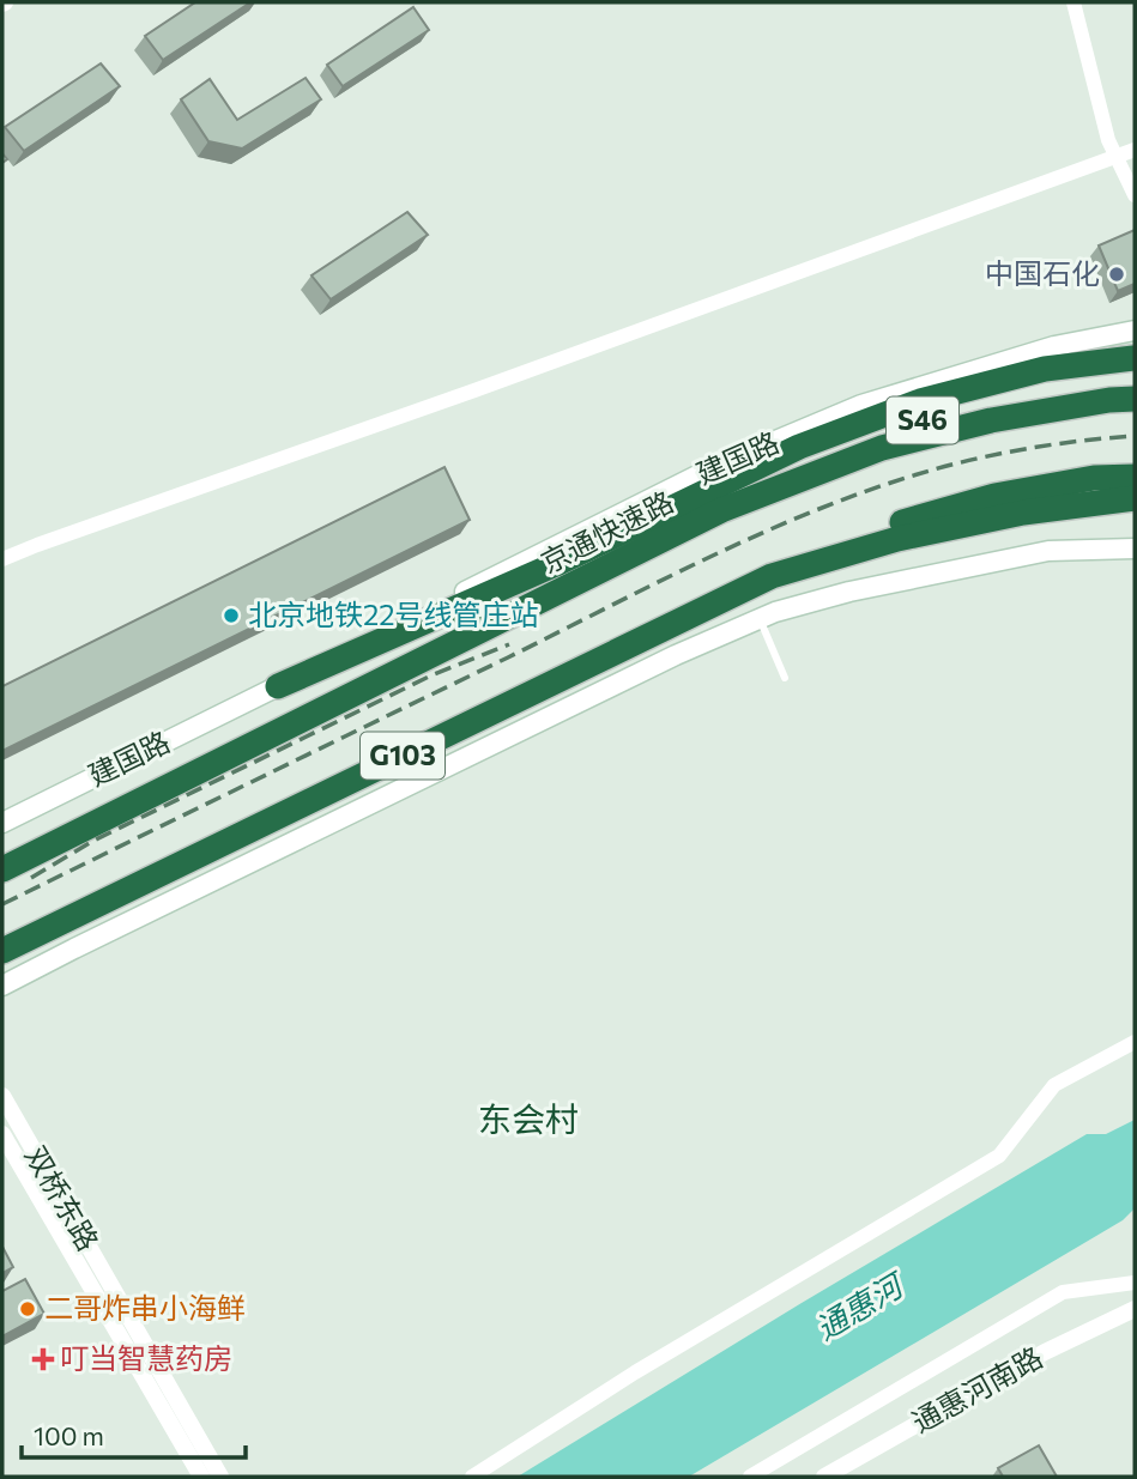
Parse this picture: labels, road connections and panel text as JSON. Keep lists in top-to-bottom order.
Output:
{
  "streets": {
    "highway": ["S46", "京通快速路", "G103"],
    "main road": ["建国路"],
    "street": ["双桥东路", "通惠河南路"]
  },
  "crossings": [
    ["S46", "京通快速路"]
  ],
  "districts": ["东会村"],
  "water": ["通惠河"],
  "places": {
    "other": ["中国石化", "北京地铁22号线管庄站", "二哥炸串小海鲜"],
    "health": ["叮当智慧药房"]
  },
  "scale_bar": "100 m"
}
